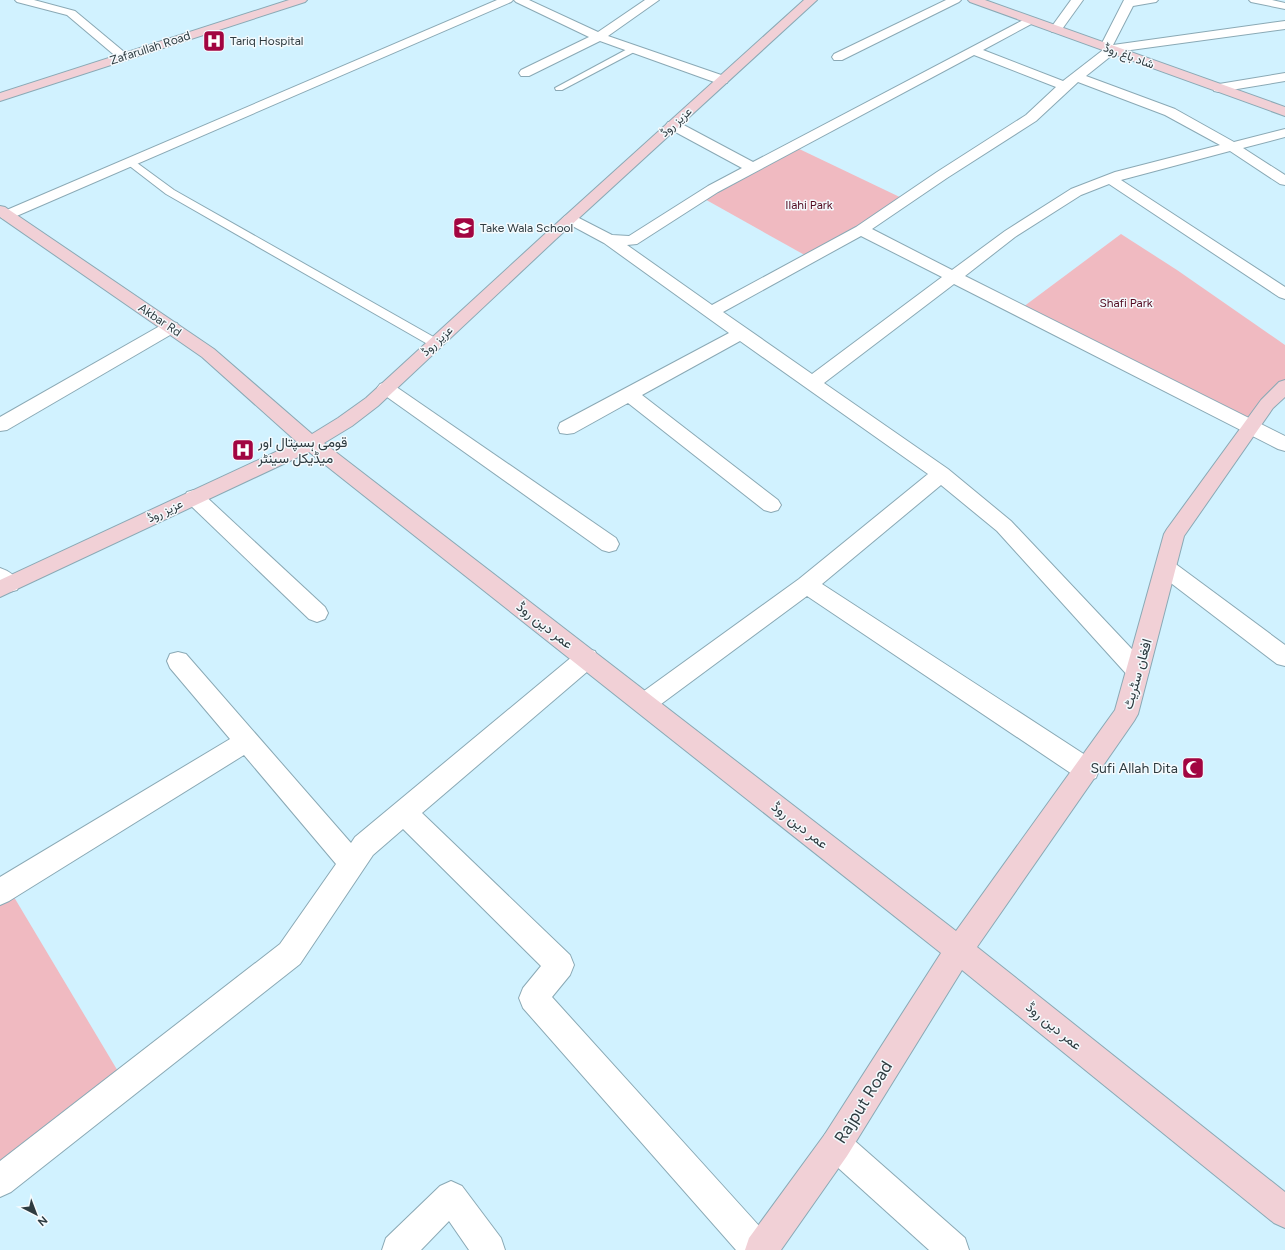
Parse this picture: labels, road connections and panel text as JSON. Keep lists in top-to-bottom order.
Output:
{
  "streets": {
    "main road": [
      "Zafarullah Road",
      "شاد باغ روڈ",
      "عزیز روڈ",
      "Akbar Rd",
      "عمر دین روڈ",
      "افغان سٹریٹ",
      "Rajput Road"
    ]
  },
  "crossings": [
    ["عزیز روڈ", "Akbar Rd"],
    ["عزیز روڈ", "عمر دین روڈ"],
    ["Akbar Rd", "عمر دین روڈ"],
    ["عمر دین روڈ", "افغان سٹریٹ"],
    ["عمر دین روڈ", "Rajput Road"],
    ["افغان سٹریٹ", "Rajput Road"]
  ],
  "parks": ["Ilahi Park", "Shafi Park"],
  "places": {
    "hospital": ["Tariq Hospital", "قومی ہسپتال اور میڈیکل سینٹر"],
    "school or university": ["Take Wala School"],
    "mosque": ["Sufi Allah Dita"]
  },
  "north": "bottom right"
}
